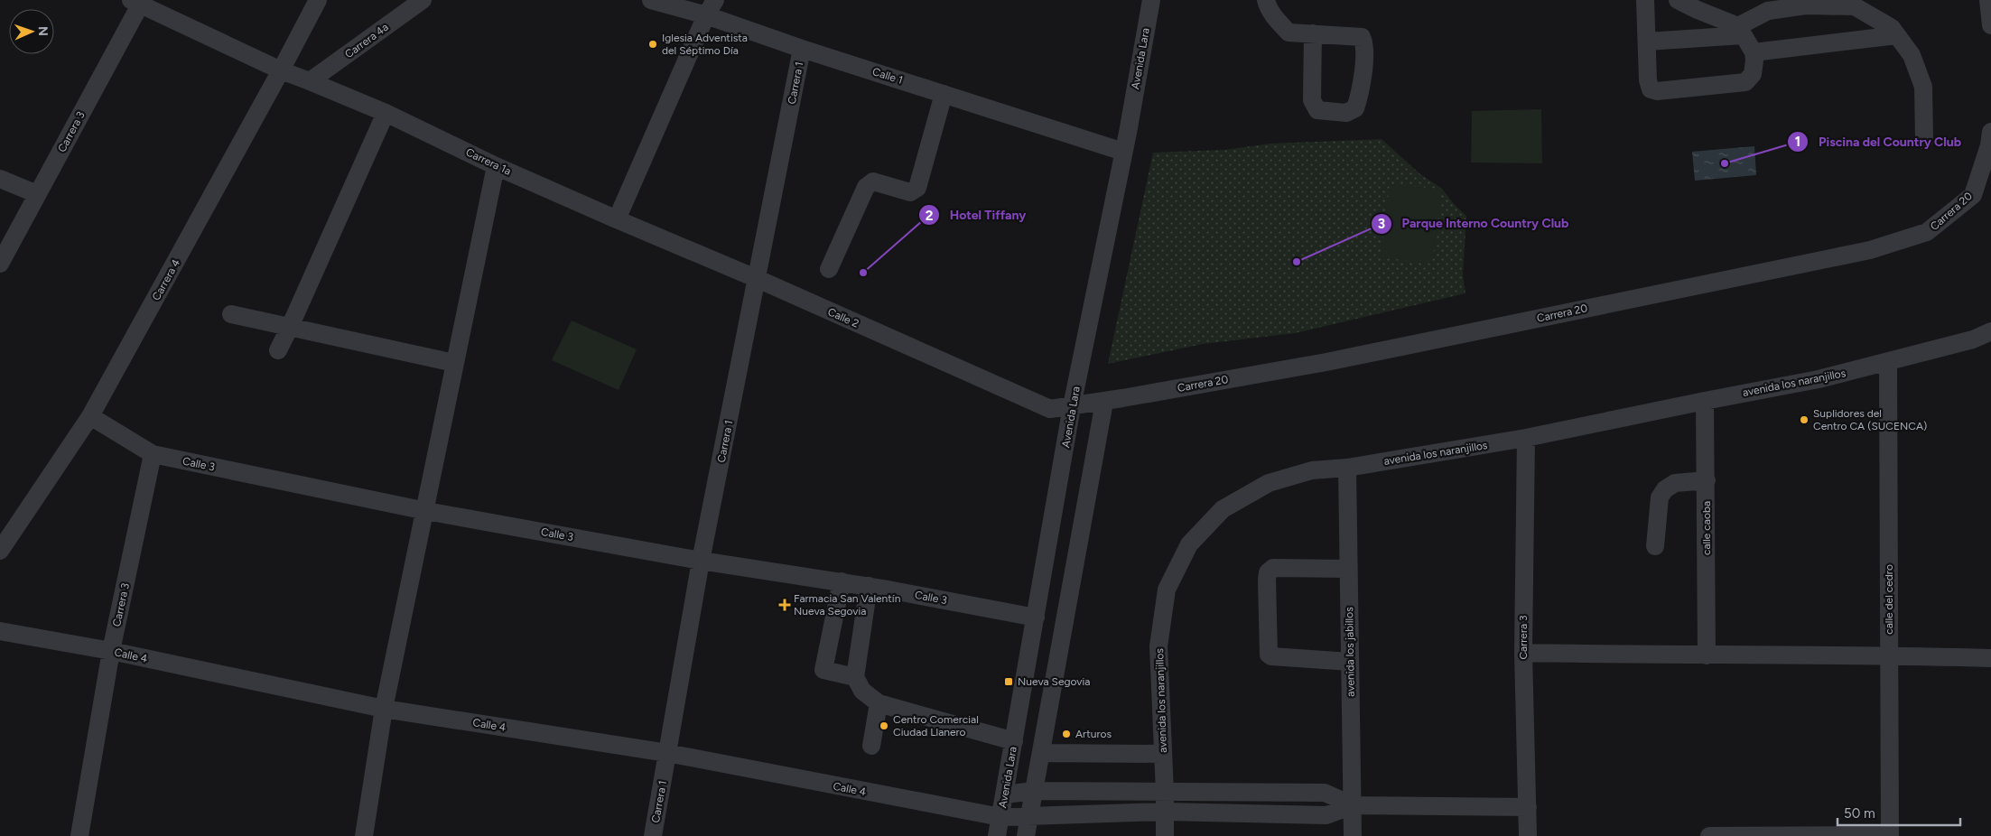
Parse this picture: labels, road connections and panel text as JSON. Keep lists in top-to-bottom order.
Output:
{
  "streets": {
    "street": [
      "Carrera 4a",
      "Avenida Lara",
      "Calle 1",
      "Carrera 1",
      "Carrera 3",
      "Carrera 1a",
      "Carrera 20",
      "Carrera 4",
      "Calle 2",
      "avenida los naranjillos",
      "Calle 3",
      "calle caoba",
      "calle del cedro",
      "avenida los jabillos",
      "Calle 4"
    ]
  },
  "crossings": [
    ["Carrera 4a", "Carrera 1a"],
    ["Avenida Lara", "Calle 1"],
    ["Avenida Lara", "Carrera 20"],
    ["Avenida Lara", "Calle 2"],
    ["Avenida Lara", "Calle 3"],
    ["Avenida Lara", "Calle 4"],
    ["Calle 1", "Carrera 1"],
    ["Carrera 1", "Calle 2"],
    ["Carrera 1", "Calle 3"],
    ["Carrera 1", "Calle 4"],
    ["Carrera 3", "Carrera 1a"],
    ["Carrera 3", "avenida los naranjillos"],
    ["Carrera 3", "Calle 3"],
    ["Carrera 3", "Calle 4"],
    ["Carrera 1a", "Carrera 4"],
    ["Carrera 1a", "Calle 2"],
    ["Carrera 20", "Calle 2"],
    ["Carrera 4", "Calle 3"],
    ["avenida los naranjillos", "calle caoba"],
    ["avenida los naranjillos", "calle del cedro"],
    ["avenida los naranjillos", "avenida los jabillos"],
    ["avenida los naranjillos", "Calle 4"],
    ["avenida los jabillos", "Calle 4"]
  ],
  "places": {
    "other": [
      "Iglesia Adventista del Séptimo Día",
      "Piscina del Country Club",
      "Parque Interno Country Club",
      "Hotel Tiffany",
      "Suplidores del Centro CA (SUCENCA)",
      "Centro Comercial Ciudad Llanero",
      "Arturos"
    ],
    "health": ["Farmacia San Valentín Nueva Segovia"],
    "transit": ["Nueva Segovia"]
  },
  "scale_bar": "50 m",
  "north": "right"
}
